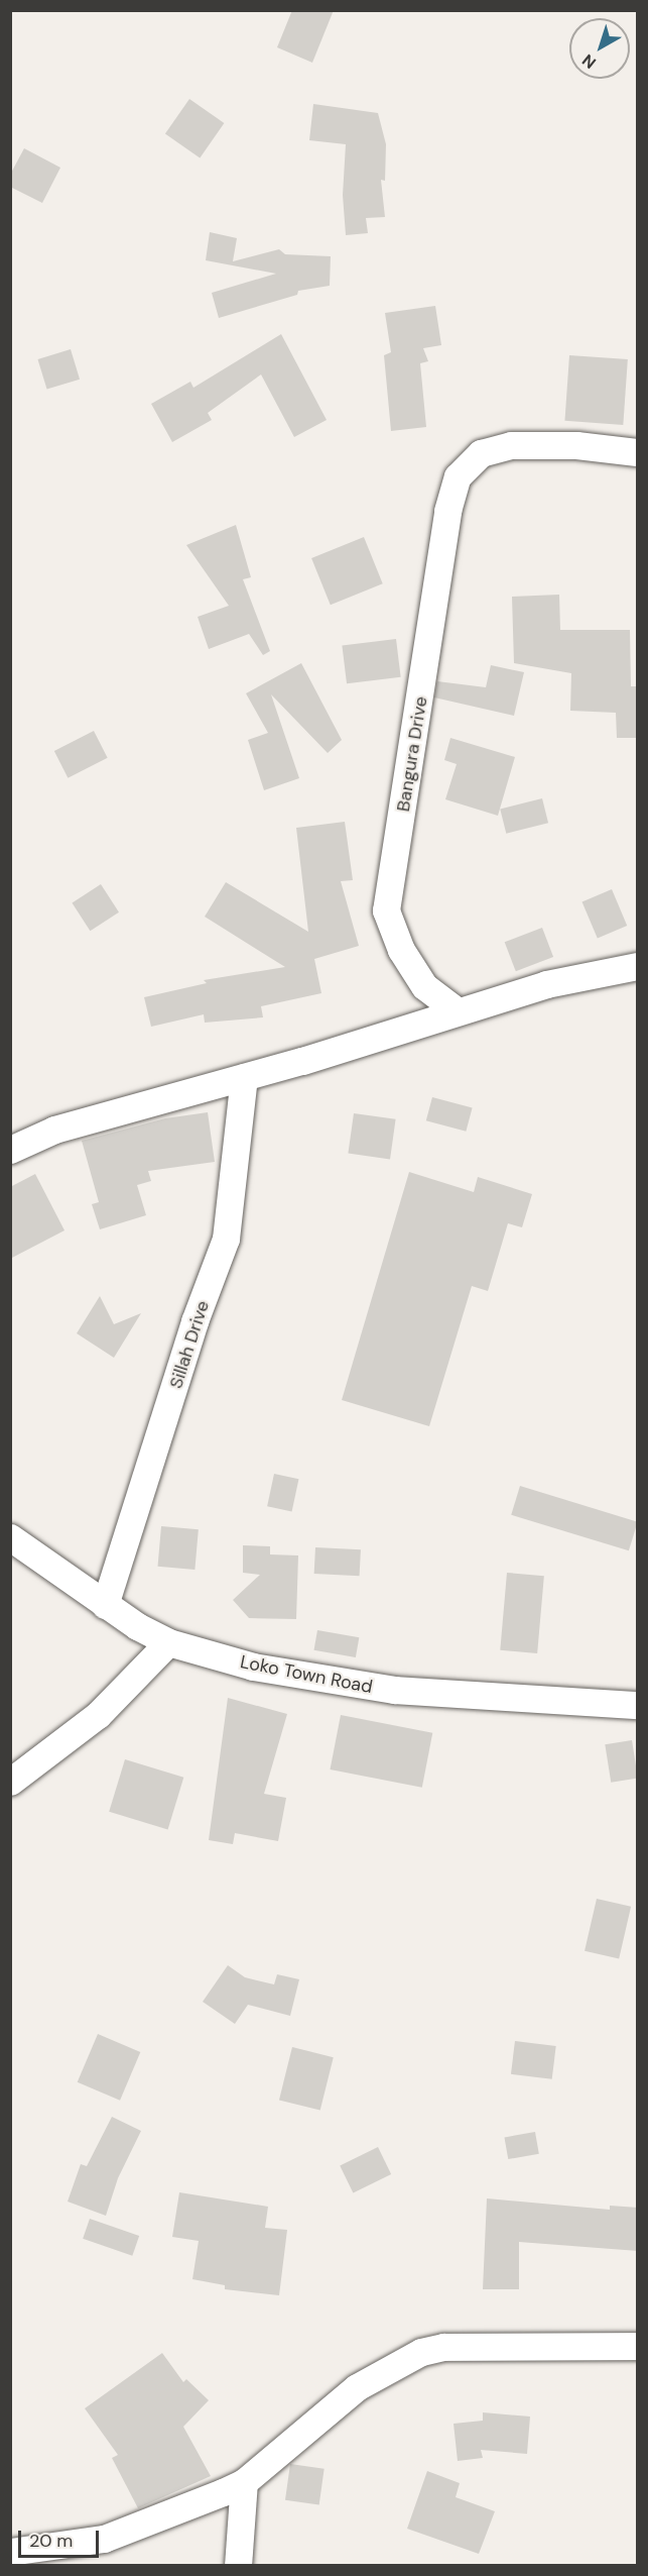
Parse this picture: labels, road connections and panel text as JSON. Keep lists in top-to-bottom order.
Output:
{
  "streets": {
    "street": ["Bangura Drive", "Sillah Drive", "Loko Town Road"]
  },
  "crossings": [
    ["Sillah Drive", "Loko Town Road"]
  ],
  "scale_bar": "20 m",
  "north": "bottom left"
}
